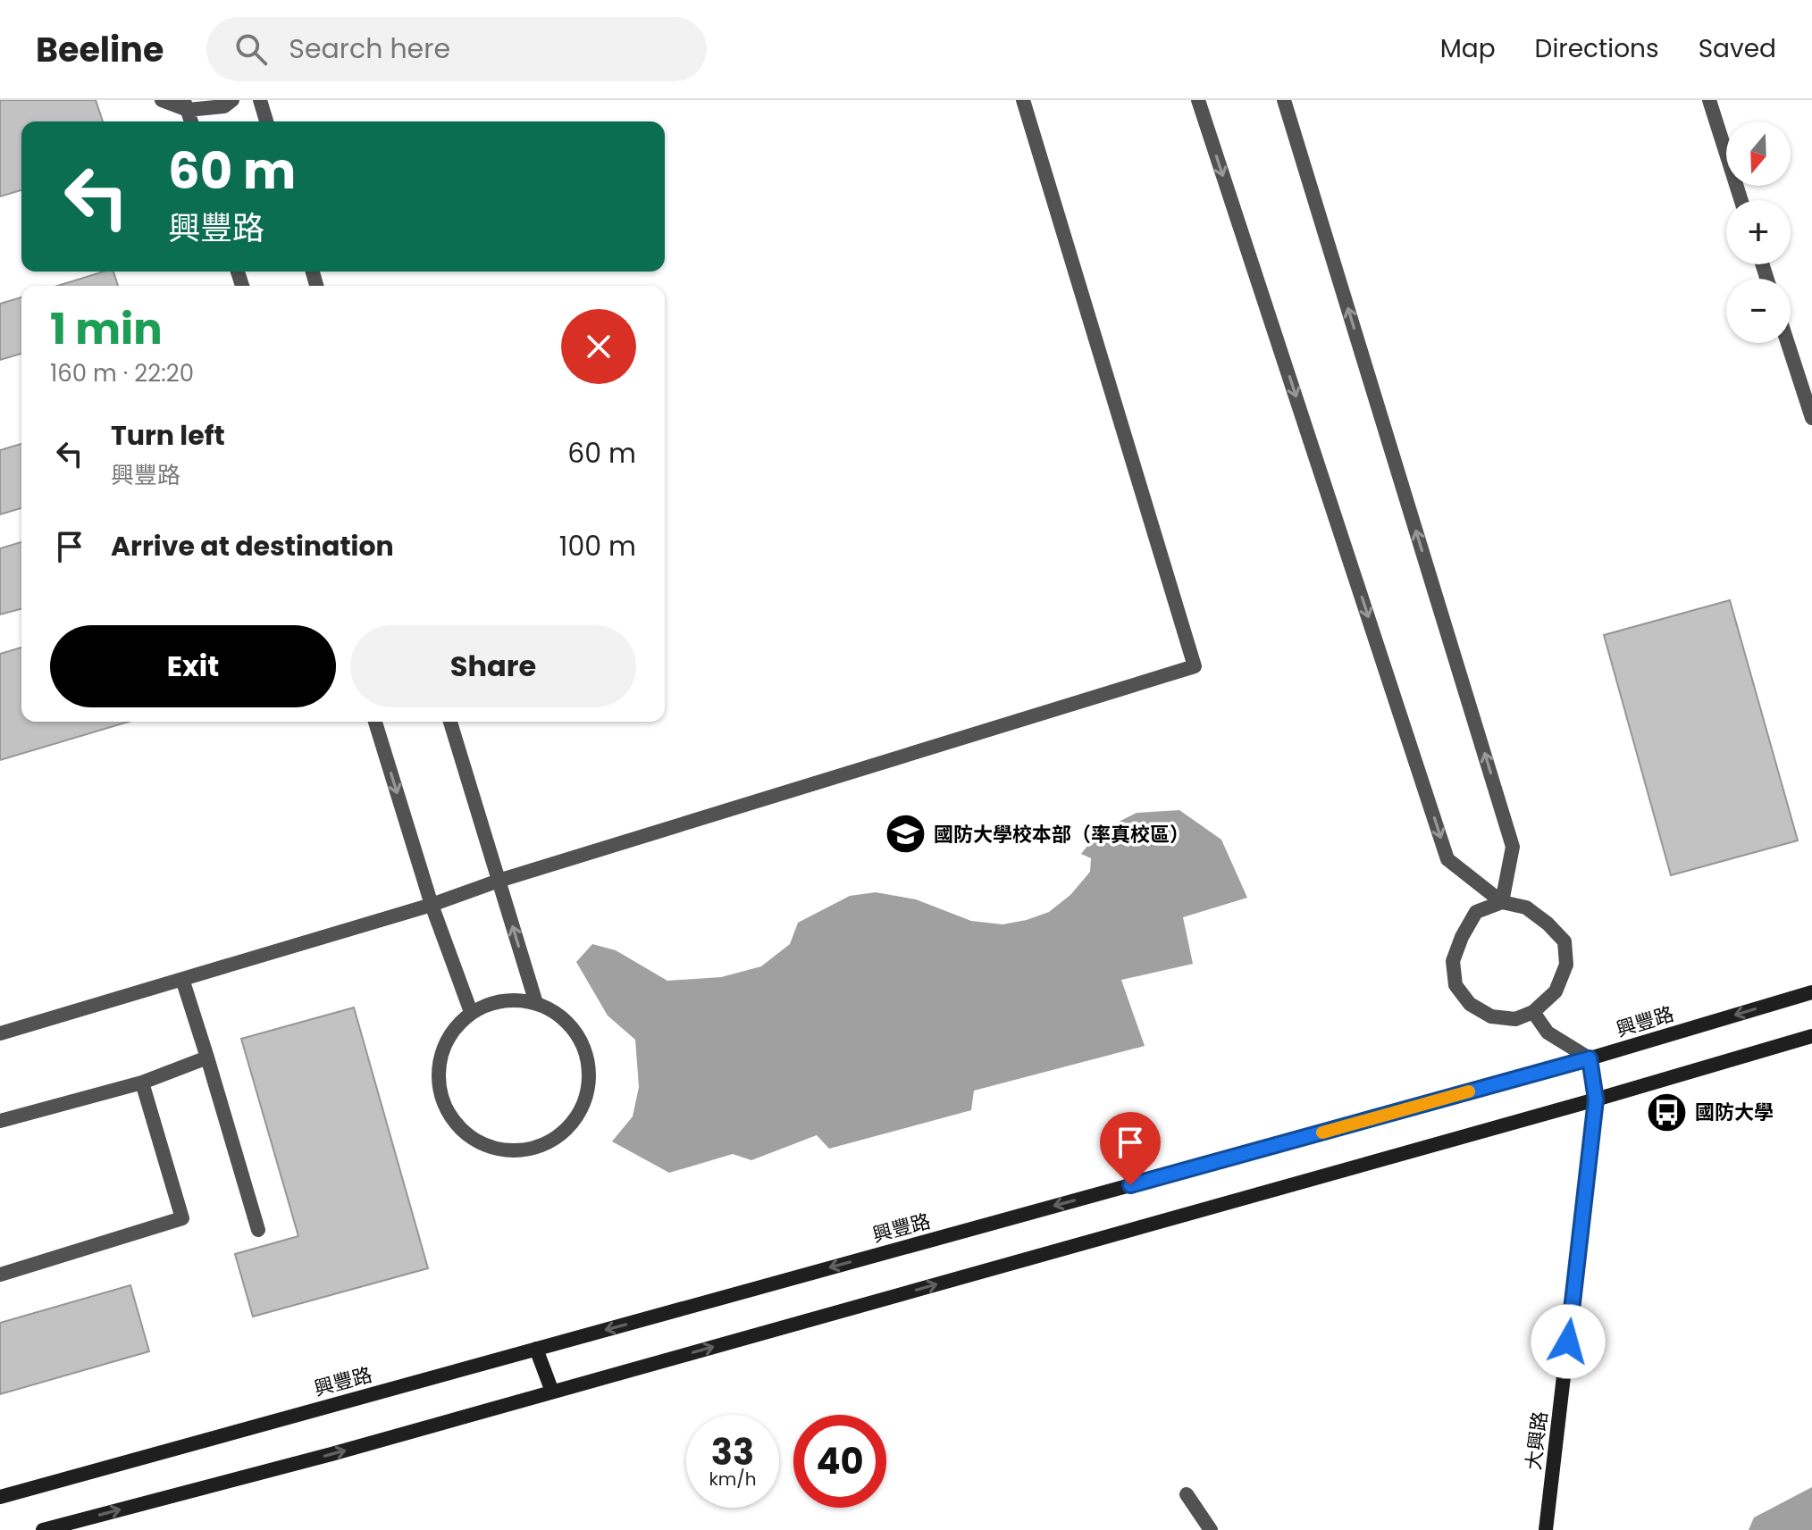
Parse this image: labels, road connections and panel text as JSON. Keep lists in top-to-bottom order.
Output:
{
  "streets": {
    "main road": ["興豐路", "大興路"]
  },
  "crossings": [
    ["興豐路", "大興路"]
  ],
  "places": {
    "school or university": ["國防大學校本部（率真校區）"],
    "bus stop": ["國防大學"]
  },
  "north": "bottom",
  "page": {
    "header": "Beeline",
    "search": "Search here",
    "nav": ["Map", "Directions", "Saved"],
    "map_buttons": ["+", "−"],
    "turn": ["60 m", "興豐路"],
    "heading": ["1 min", "160 m · 22:20"],
    "list": [
      {
        "name": "Turn left",
        "note": "興豐路",
        "value": "60 m"
      },
      {
        "name": "Arrive at destination",
        "value": "100 m"
      }
    ],
    "buttons": ["Exit", "Share"],
    "speed": "33 km/h",
    "limit": "40"
  }
}
